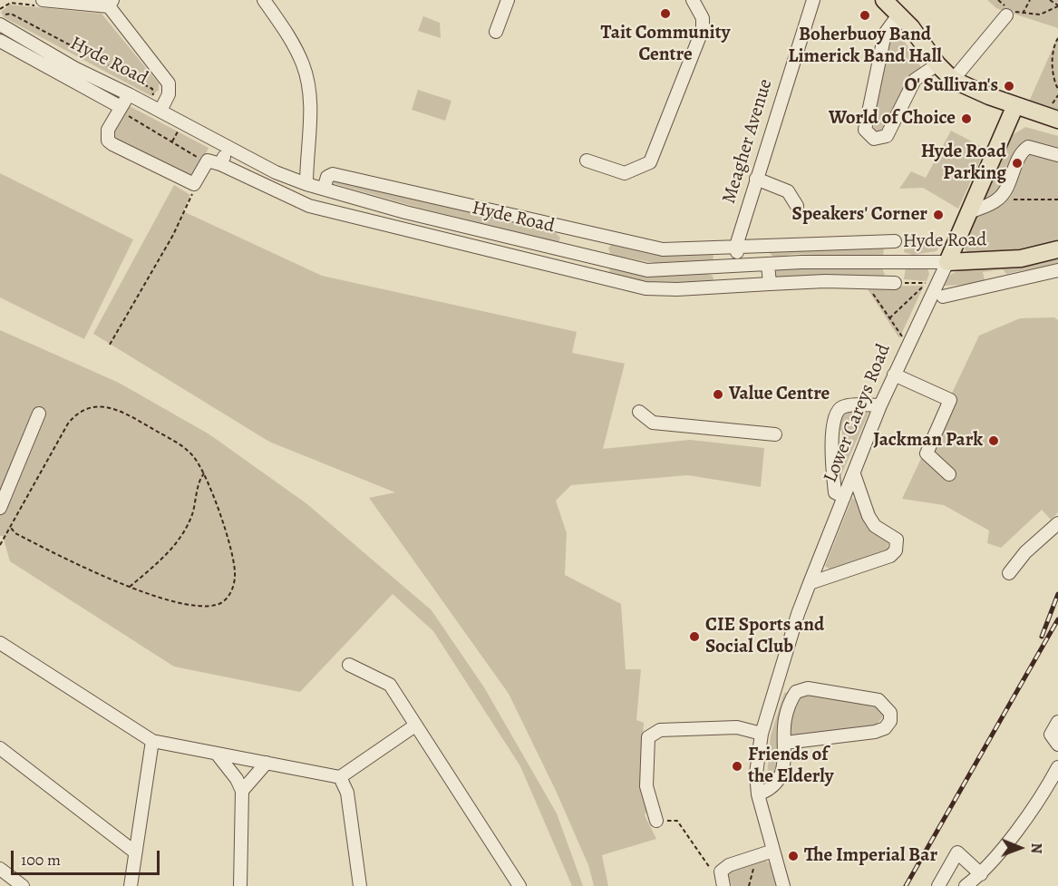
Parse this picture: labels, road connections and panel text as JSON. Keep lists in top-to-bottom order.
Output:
{
  "streets": {
    "main road": ["Hyde Road"],
    "street": ["Meagher Avenue", "Lower Careys Road"]
  },
  "crossings": [
    ["Hyde Road", "Meagher Avenue"],
    ["Hyde Road", "Lower Careys Road"]
  ],
  "places": [
    "Tait Community Centre",
    "Boherbuoy Band Limerick Band Hall",
    "O' Sullivan's",
    "World of Choice",
    "Hyde Road Parking",
    "Speakers' Corner",
    "Value Centre",
    "Jackman Park",
    "CIE Sports and Social Club",
    "Friends of the Elderly",
    "The Imperial Bar"
  ],
  "scale_bar": "100 m",
  "north": "right"
}
